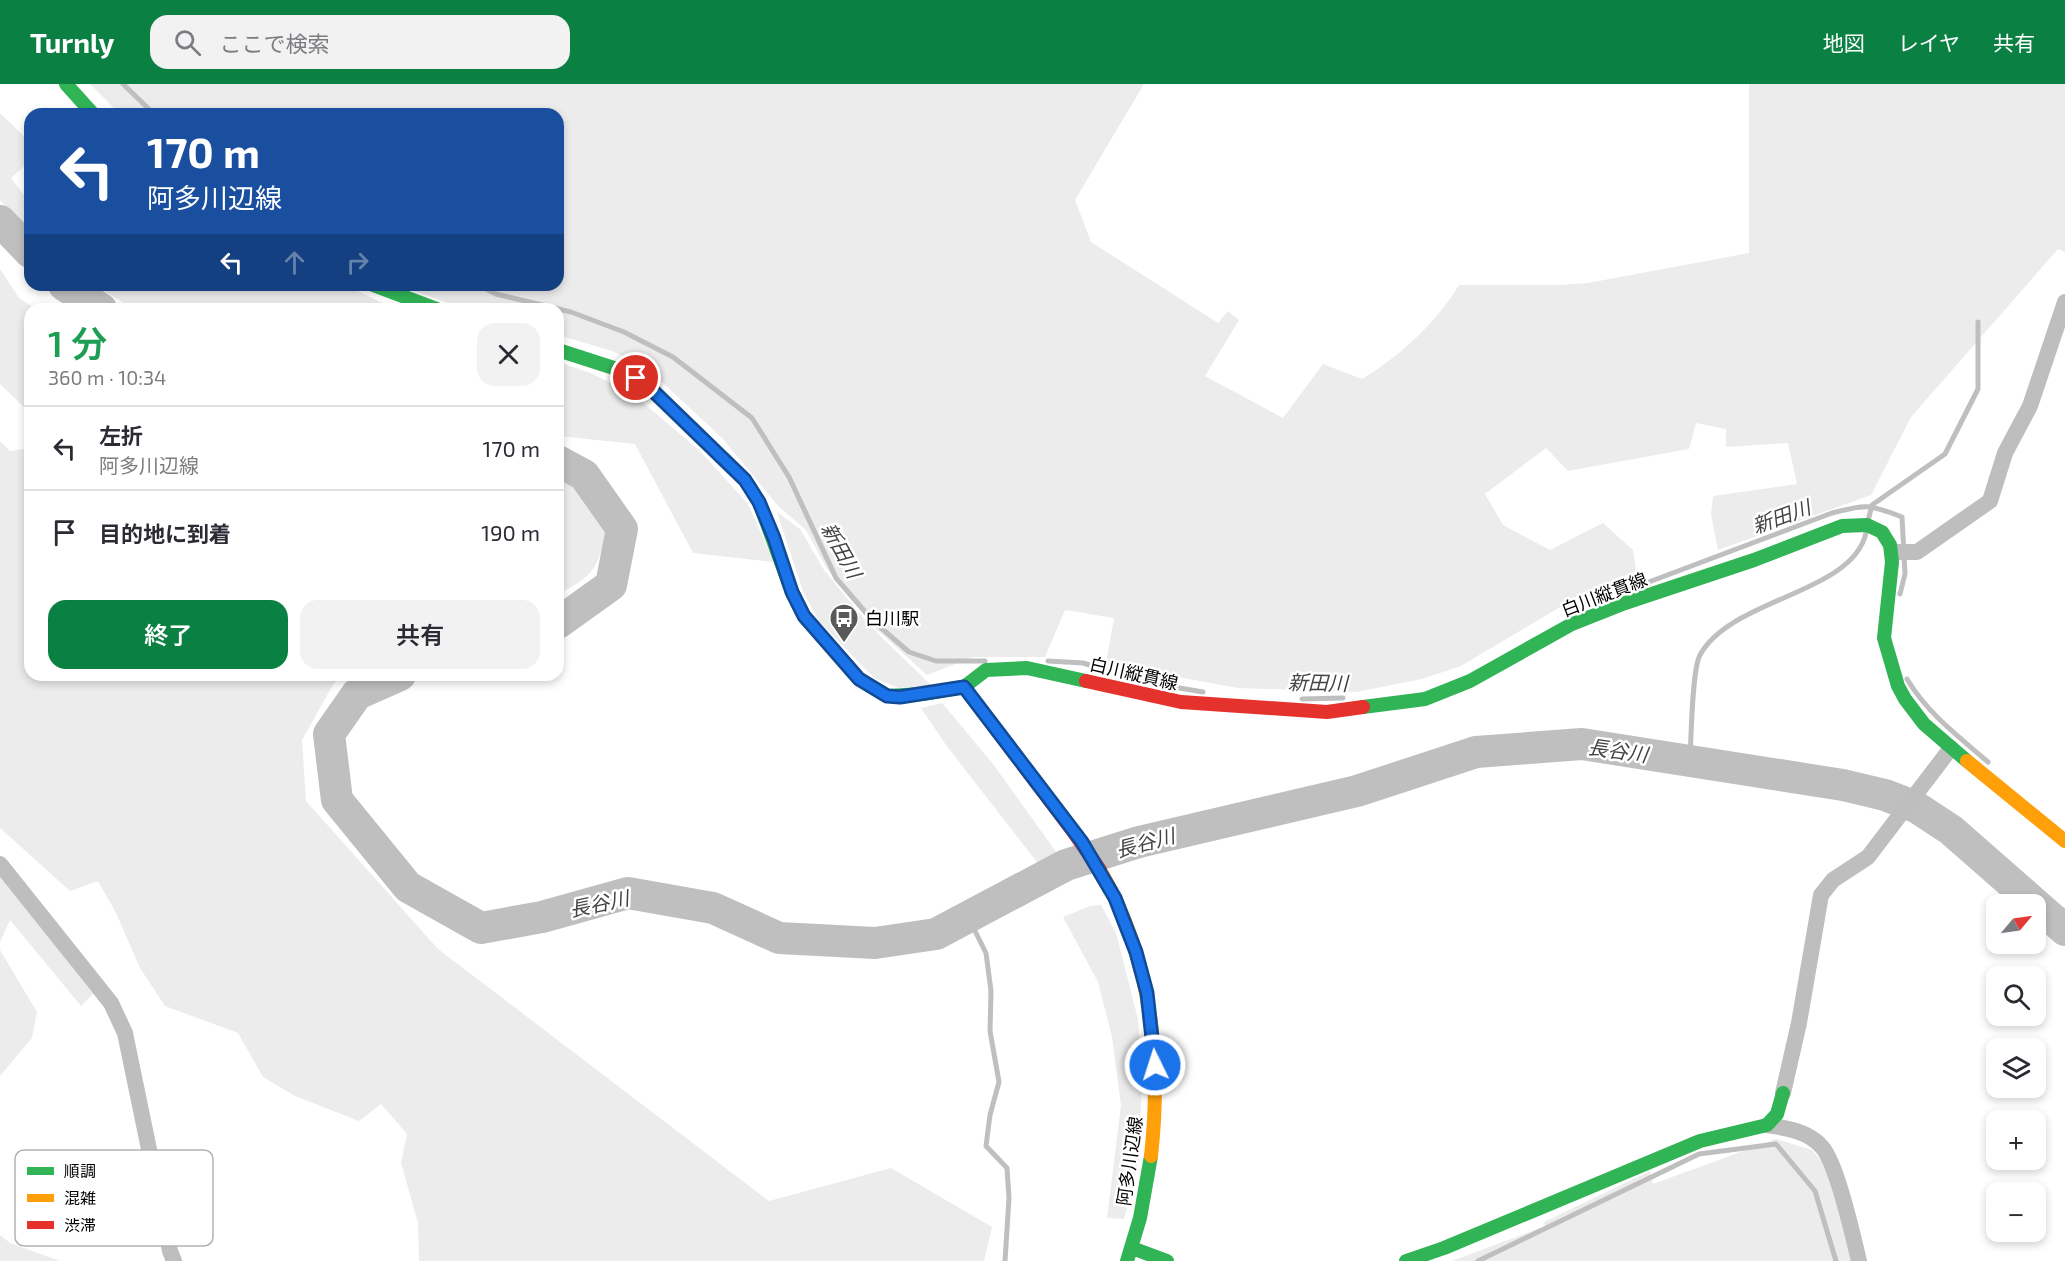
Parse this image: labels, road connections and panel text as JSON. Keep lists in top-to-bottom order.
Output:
{
  "streets": {
    "street": ["白川縦貫線", "阿多川辺線"]
  },
  "crossings": [
    ["白川縦貫線", "阿多川辺線"]
  ],
  "water": ["新田川", "長谷川"],
  "places": {
    "bus stop": ["白川駅"]
  },
  "legend": ["順調", "混雑", "渋滞"],
  "north": "top right",
  "page": {
    "header": "Turnly",
    "search": "ここで検索",
    "nav": ["地図", "レイヤ", "共有"],
    "turn": ["170 m", "阿多川辺線"],
    "heading": ["1 分", "360 m · 10:34"],
    "list": [
      {
        "name": "左折",
        "note": "阿多川辺線",
        "value": "170 m"
      },
      {
        "name": "目的地に到着",
        "value": "190 m"
      }
    ],
    "buttons": ["終了", "共有"],
    "map_buttons": ["+", "−"]
  }
}
